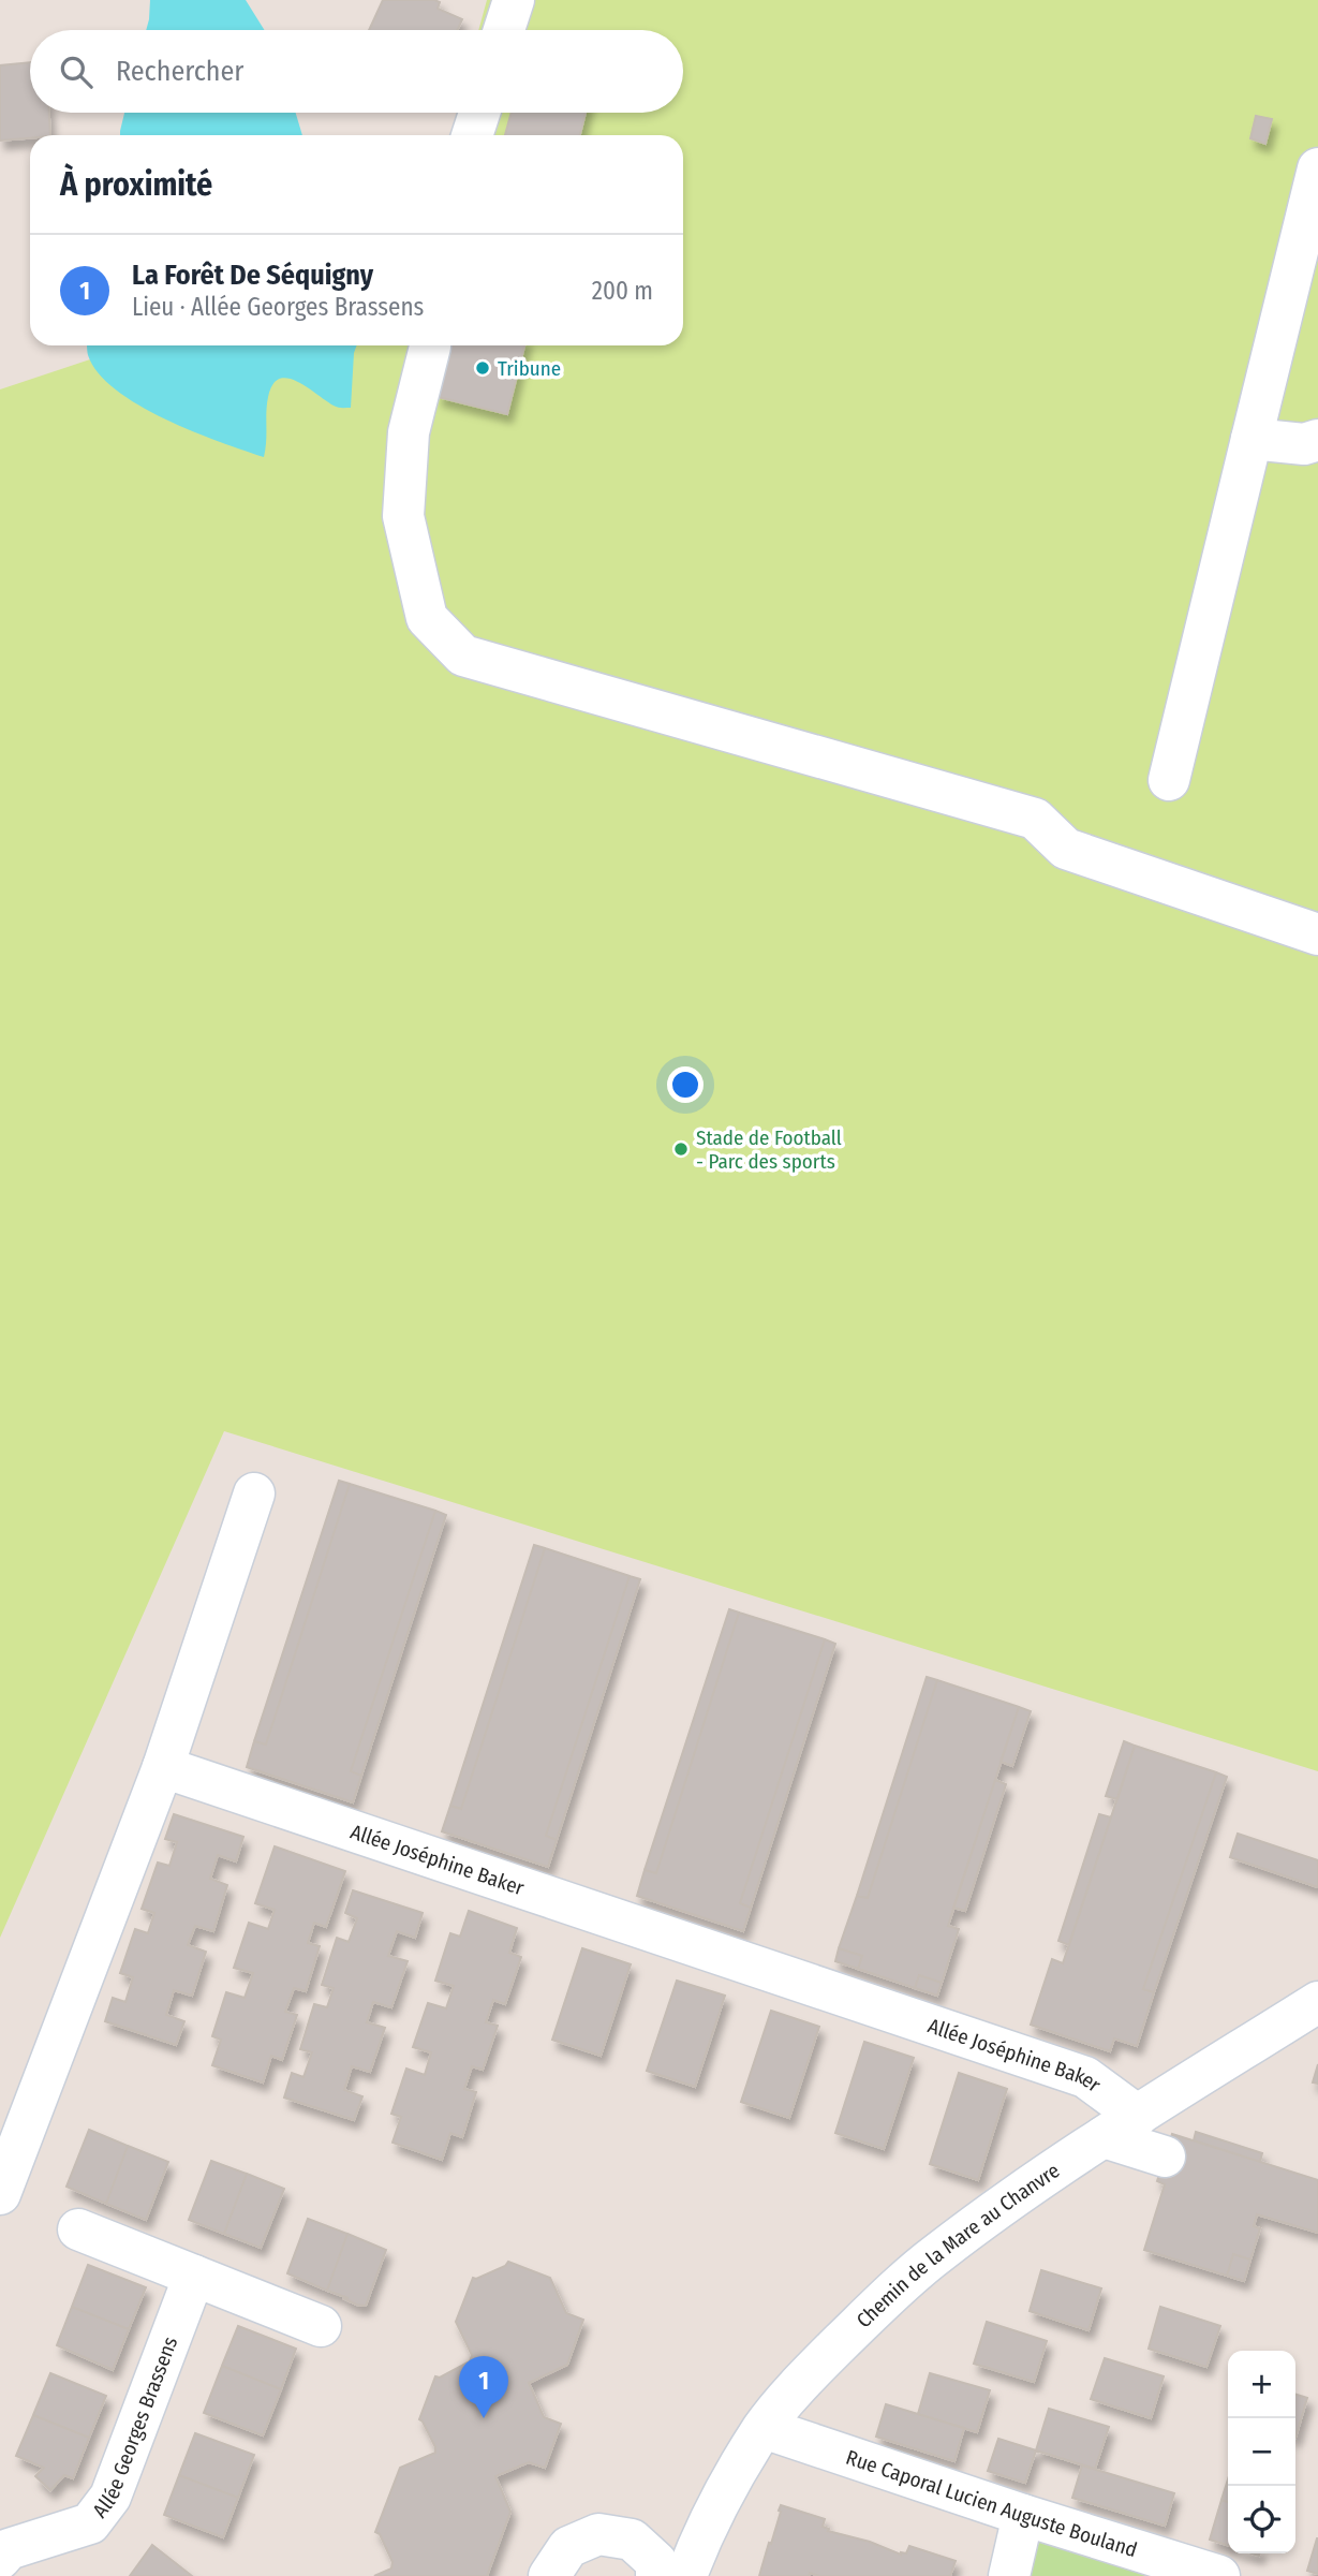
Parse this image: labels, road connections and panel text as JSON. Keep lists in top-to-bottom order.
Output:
{
  "streets": {
    "street": [
      "Allée Joséphine Baker",
      "Chemin de la Mare au Chanvre",
      "Allée Georges Brassens",
      "Rue Caporal Lucien Auguste Bouland"
    ]
  },
  "crossings": [
    ["Allée Joséphine Baker", "Chemin de la Mare au Chanvre"],
    ["Chemin de la Mare au Chanvre", "Rue Caporal Lucien Auguste Bouland"]
  ],
  "places": ["Tribune", "Stade de Football - Parc des sports"],
  "page": {
    "search": "Rechercher",
    "heading": "À proximité",
    "list": [
      {
        "mark": "1",
        "name": "La Forêt De Séquigny",
        "note": "Lieu · Allée Georges Brassens",
        "value": "200 m"
      }
    ],
    "map_buttons": ["+", "−"],
    "pins": "1"
  }
}
